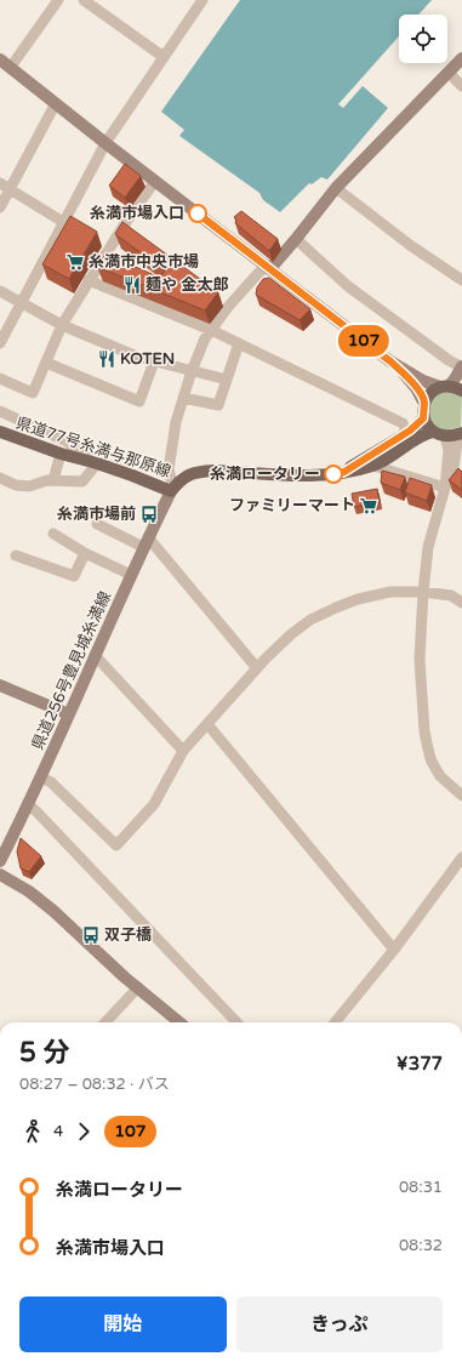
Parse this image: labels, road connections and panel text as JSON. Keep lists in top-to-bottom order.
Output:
{
  "streets": {
    "main road": ["県道77号糸満与那原線"],
    "street": ["県道256号豊見城糸満線"]
  },
  "crossings": [
    ["県道77号糸満与那原線", "県道256号豊見城糸満線"]
  ],
  "places": {
    "other": ["糸満市場入口", "糸満ロータリー"],
    "supermarket": ["糸満市中央市場", "ファミリーマート"],
    "restaurant": ["麺や 金太郎", "KOTEN"],
    "bus stop": ["糸満市場前", "双子橋"]
  },
  "lines": ["bus line 107"],
  "page": {
    "on_map": "107",
    "heading": ["5 分", "08:27 – 08:32 · バス", "¥377"],
    "legs": ["4", "107"],
    "list": [
      {
        "name": "糸満ロータリー",
        "value": "08:31"
      },
      {
        "name": "糸満市場入口",
        "value": "08:32"
      }
    ],
    "buttons": ["開始", "きっぷ"]
  }
}
